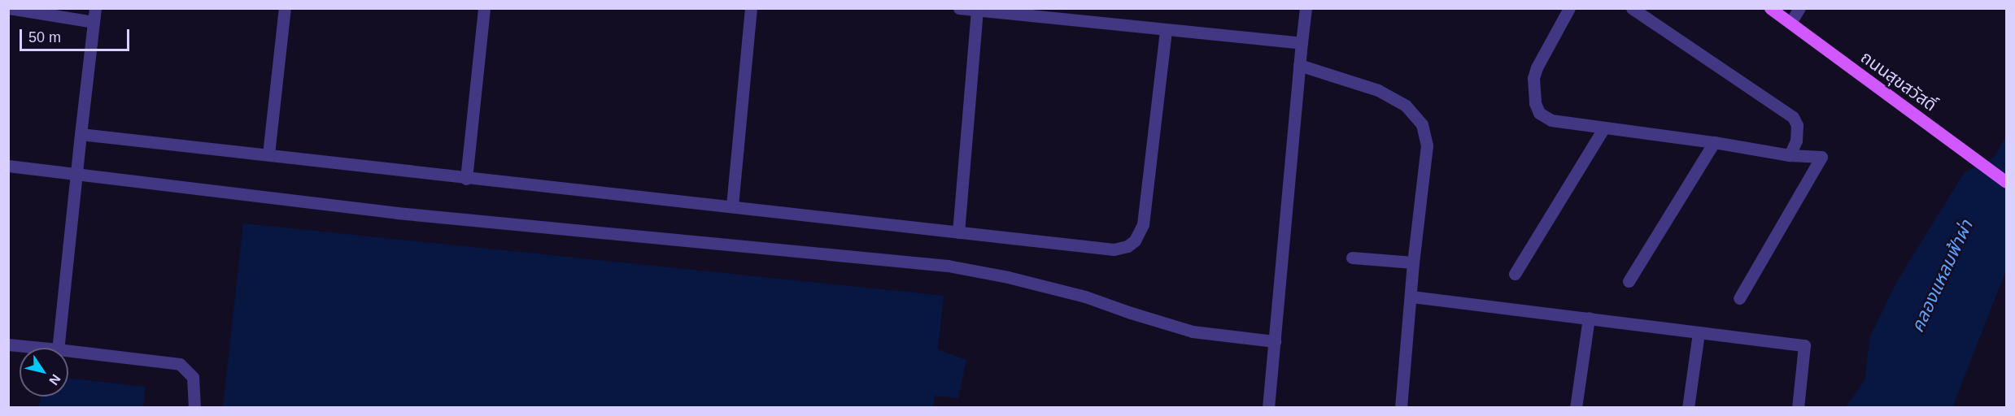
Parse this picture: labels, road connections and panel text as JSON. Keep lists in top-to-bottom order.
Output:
{
  "streets": {
    "main road": ["ถนนสุขสวัสดิ์"]
  },
  "water": ["คลองแหลมฟ้าผ่า"],
  "scale_bar": "50 m",
  "north": "bottom right"
}
